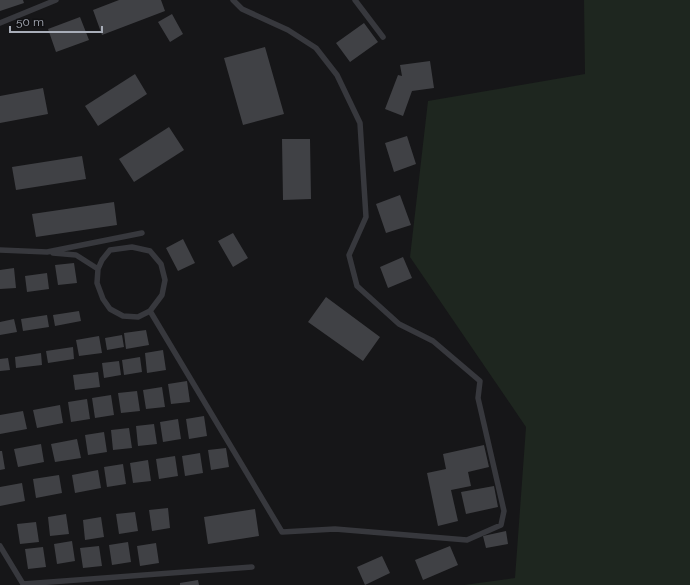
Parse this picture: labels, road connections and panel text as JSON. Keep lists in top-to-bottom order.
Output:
{
  "scale_bar": "50 m"
}
